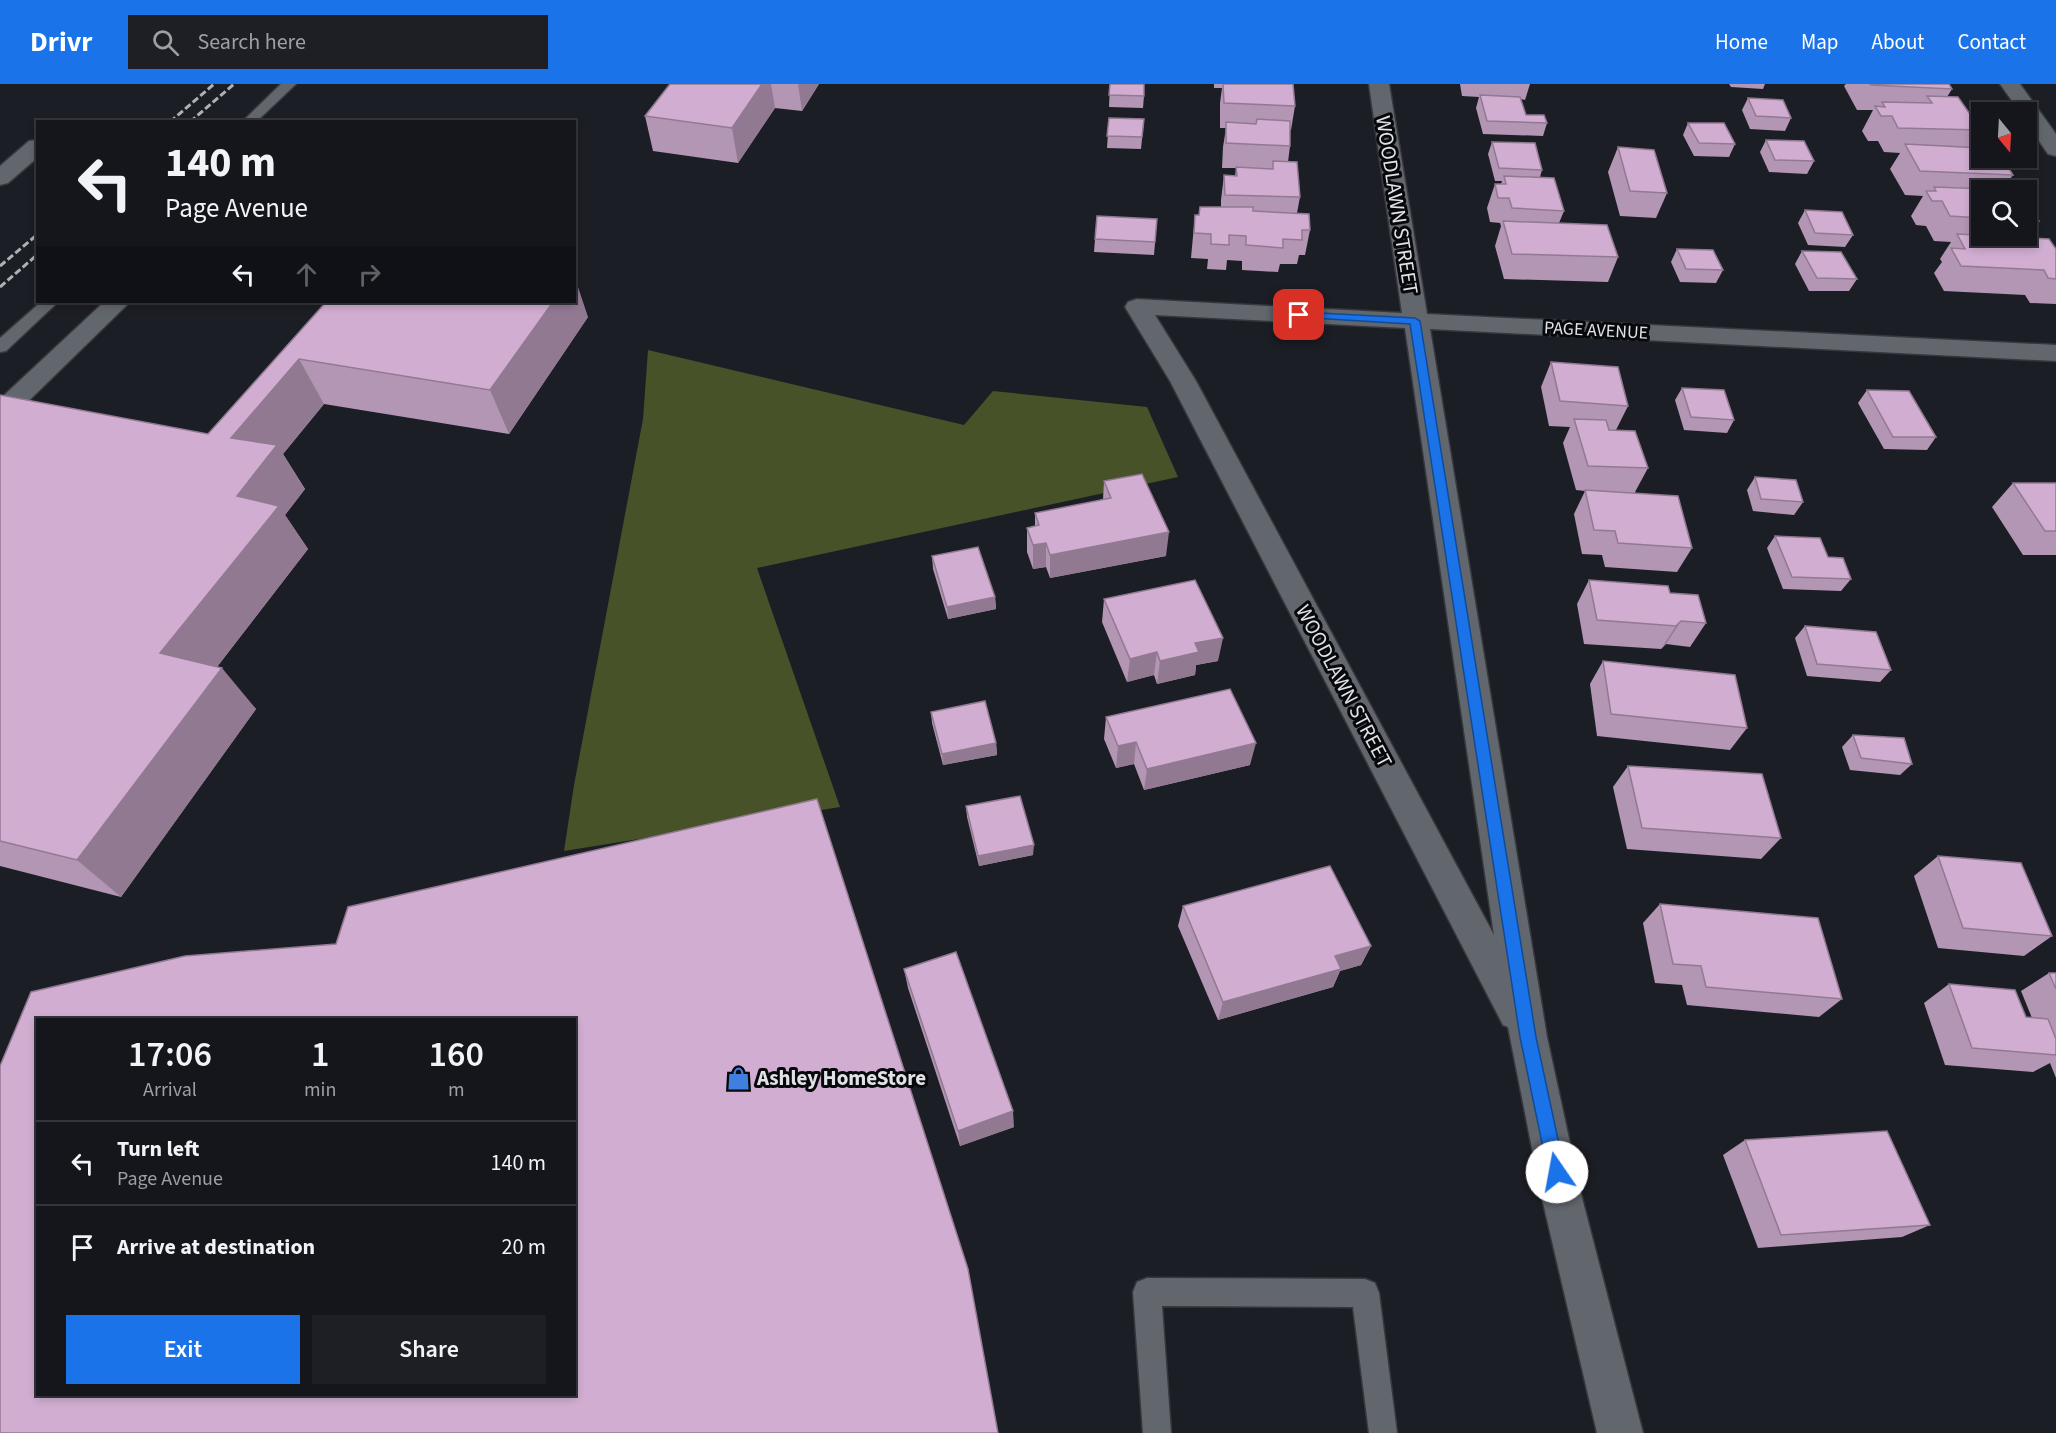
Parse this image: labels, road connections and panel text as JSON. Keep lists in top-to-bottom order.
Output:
{
  "streets": {
    "street": ["WOODLAWN STREET", "PAGE AVENUE"]
  },
  "crossings": [
    ["WOODLAWN STREET", "PAGE AVENUE"]
  ],
  "places": {
    "shop": ["Ashley HomeStore"]
  },
  "north": "bottom",
  "page": {
    "header": "Drivr",
    "search": "Search here",
    "nav": [
      "Home",
      "Map",
      "About",
      "Contact"
    ],
    "turn": ["140 m", "Page Avenue"],
    "eta": [
      "17:06",
      "Arrival",
      "1",
      "min",
      "160",
      "m"
    ],
    "list": [
      {
        "name": "Turn left",
        "note": "Page Avenue",
        "value": "140 m"
      },
      {
        "name": "Arrive at destination",
        "value": "20 m"
      }
    ],
    "buttons": ["Exit", "Share"]
  }
}
